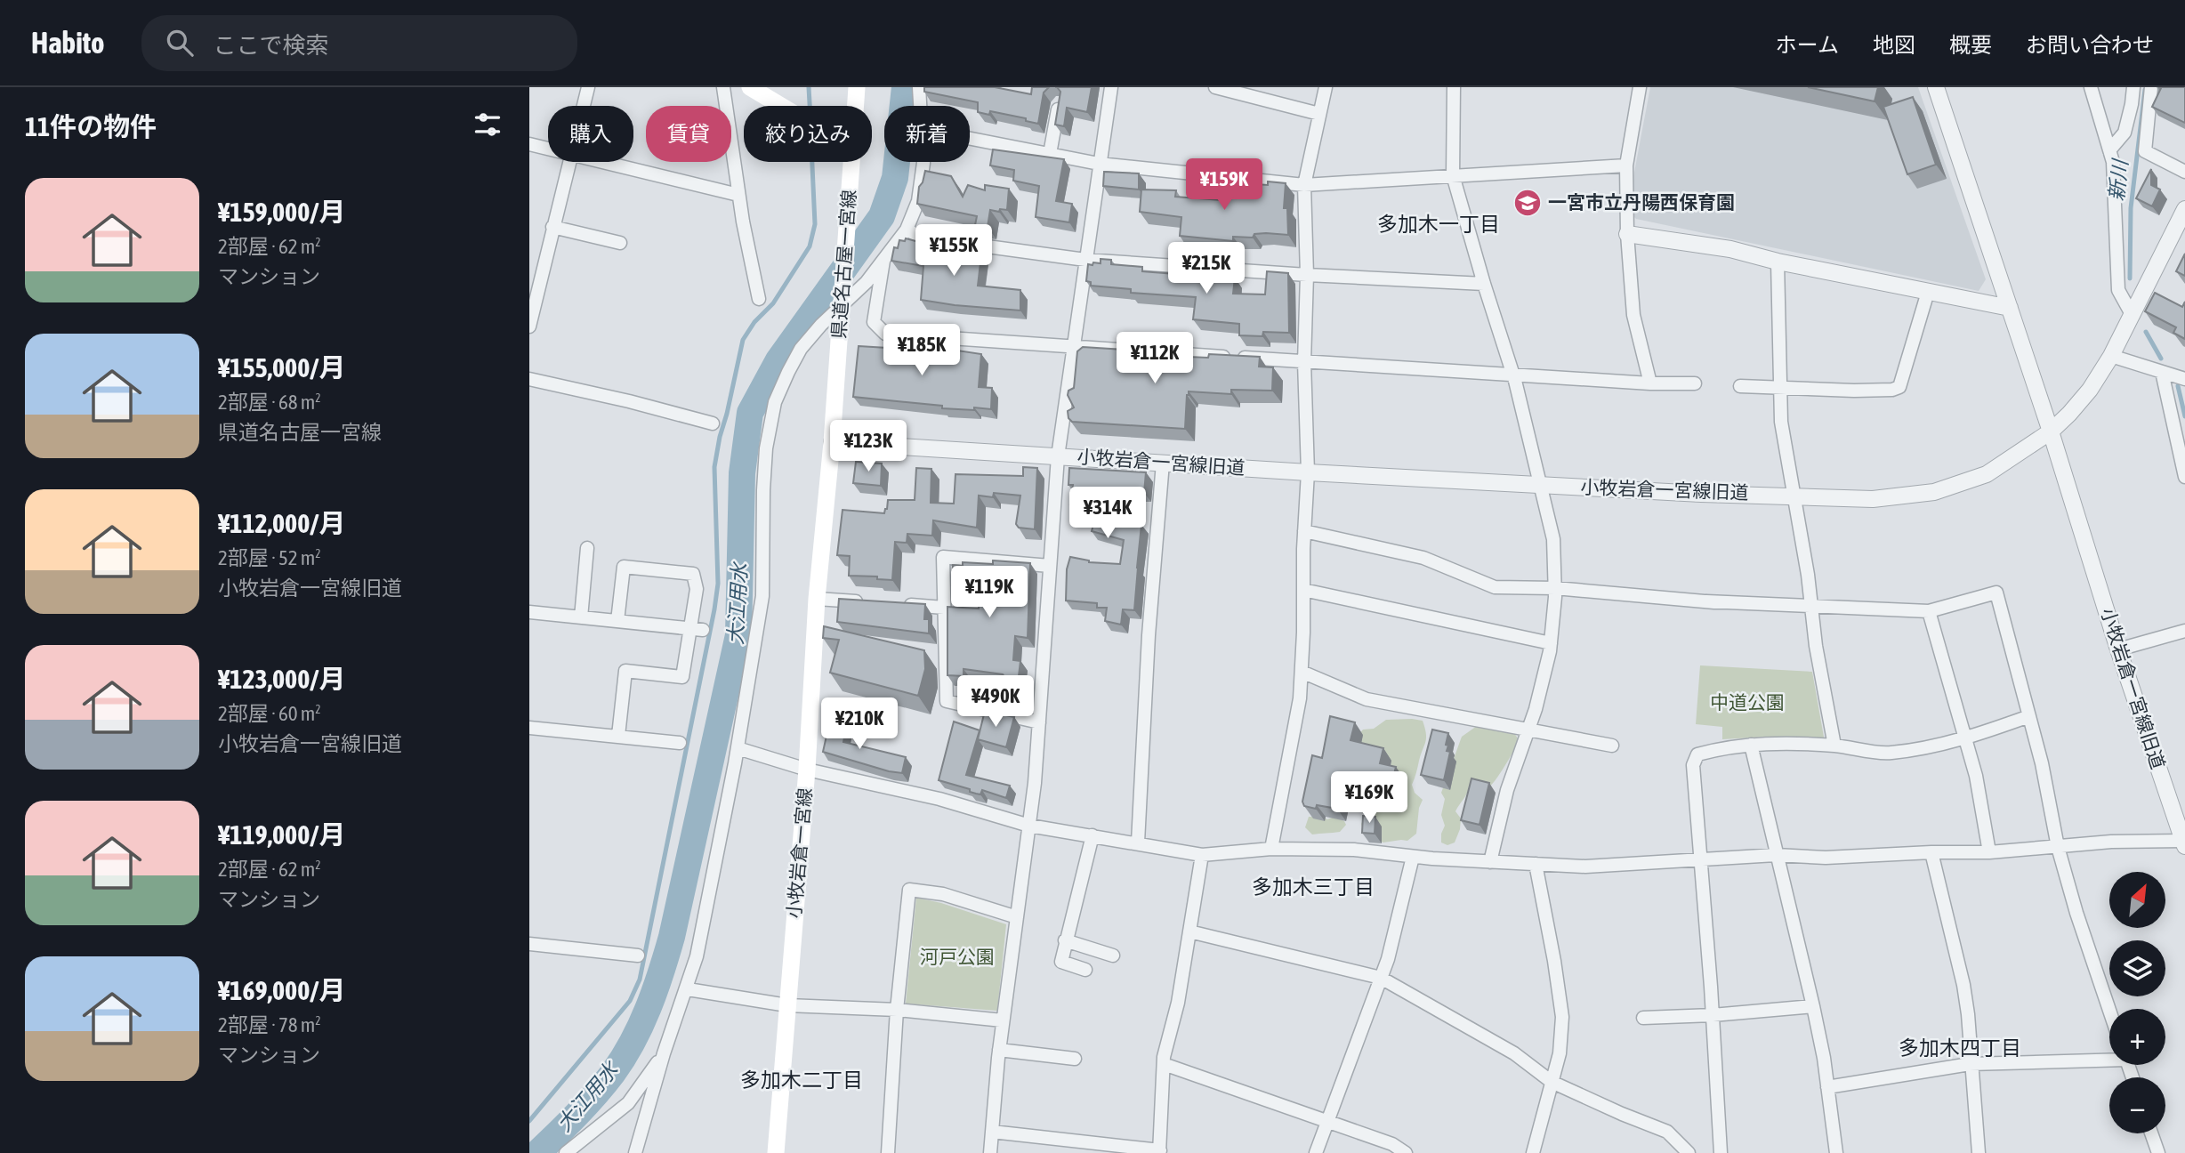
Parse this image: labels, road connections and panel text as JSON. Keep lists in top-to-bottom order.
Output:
{
  "streets": {
    "main road": ["県道名古屋一宮線", "小牧岩倉一宮線"],
    "street": ["小牧岩倉一宮線旧道"]
  },
  "crossings": [
    ["県道名古屋一宮線", "小牧岩倉一宮線旧道"],
    ["県道名古屋一宮線", "小牧岩倉一宮線"],
    ["小牧岩倉一宮線旧道", "小牧岩倉一宮線"]
  ],
  "districts": [
    "多加木一丁目",
    "多加木三丁目",
    "多加木四丁目",
    "多加木二丁目"
  ],
  "water": ["新川", "大江用水"],
  "parks": ["中道公園", "河戸公園"],
  "places": {
    "school or university": ["一宮市立丹陽西保育園"]
  },
  "north": "top right",
  "page": {
    "header": "Habito",
    "search": "ここで検索",
    "nav": [
      "ホーム",
      "地図",
      "概要",
      "お問い合わせ"
    ],
    "heading": "11件の物件",
    "chip": [
      "購入",
      "賃貸",
      "絞り込み",
      "新着"
    ],
    "price": [
      "¥159K",
      "¥155K",
      "¥215K",
      "¥185K",
      "¥112K",
      "¥123K",
      "¥314K",
      "¥119K",
      "¥490K",
      "¥210K",
      "¥169K"
    ],
    "list": [
      {
        "name": "¥159,000/月",
        "note": "2部屋 · 62 m² · マンション"
      },
      {
        "name": "¥155,000/月",
        "note": "2部屋 · 68 m² · 県道名古屋一宮線"
      },
      {
        "name": "¥112,000/月",
        "note": "2部屋 · 52 m² · 小牧岩倉一宮線旧道"
      },
      {
        "name": "¥123,000/月",
        "note": "2部屋 · 60 m² · 小牧岩倉一宮線旧道"
      },
      {
        "name": "¥119,000/月",
        "note": "2部屋 · 62 m² · マンション"
      },
      {
        "name": "¥169,000/月",
        "note": "2部屋 · 78 m² · マンション"
      }
    ],
    "map_buttons": ["+", "−"]
  }
}
